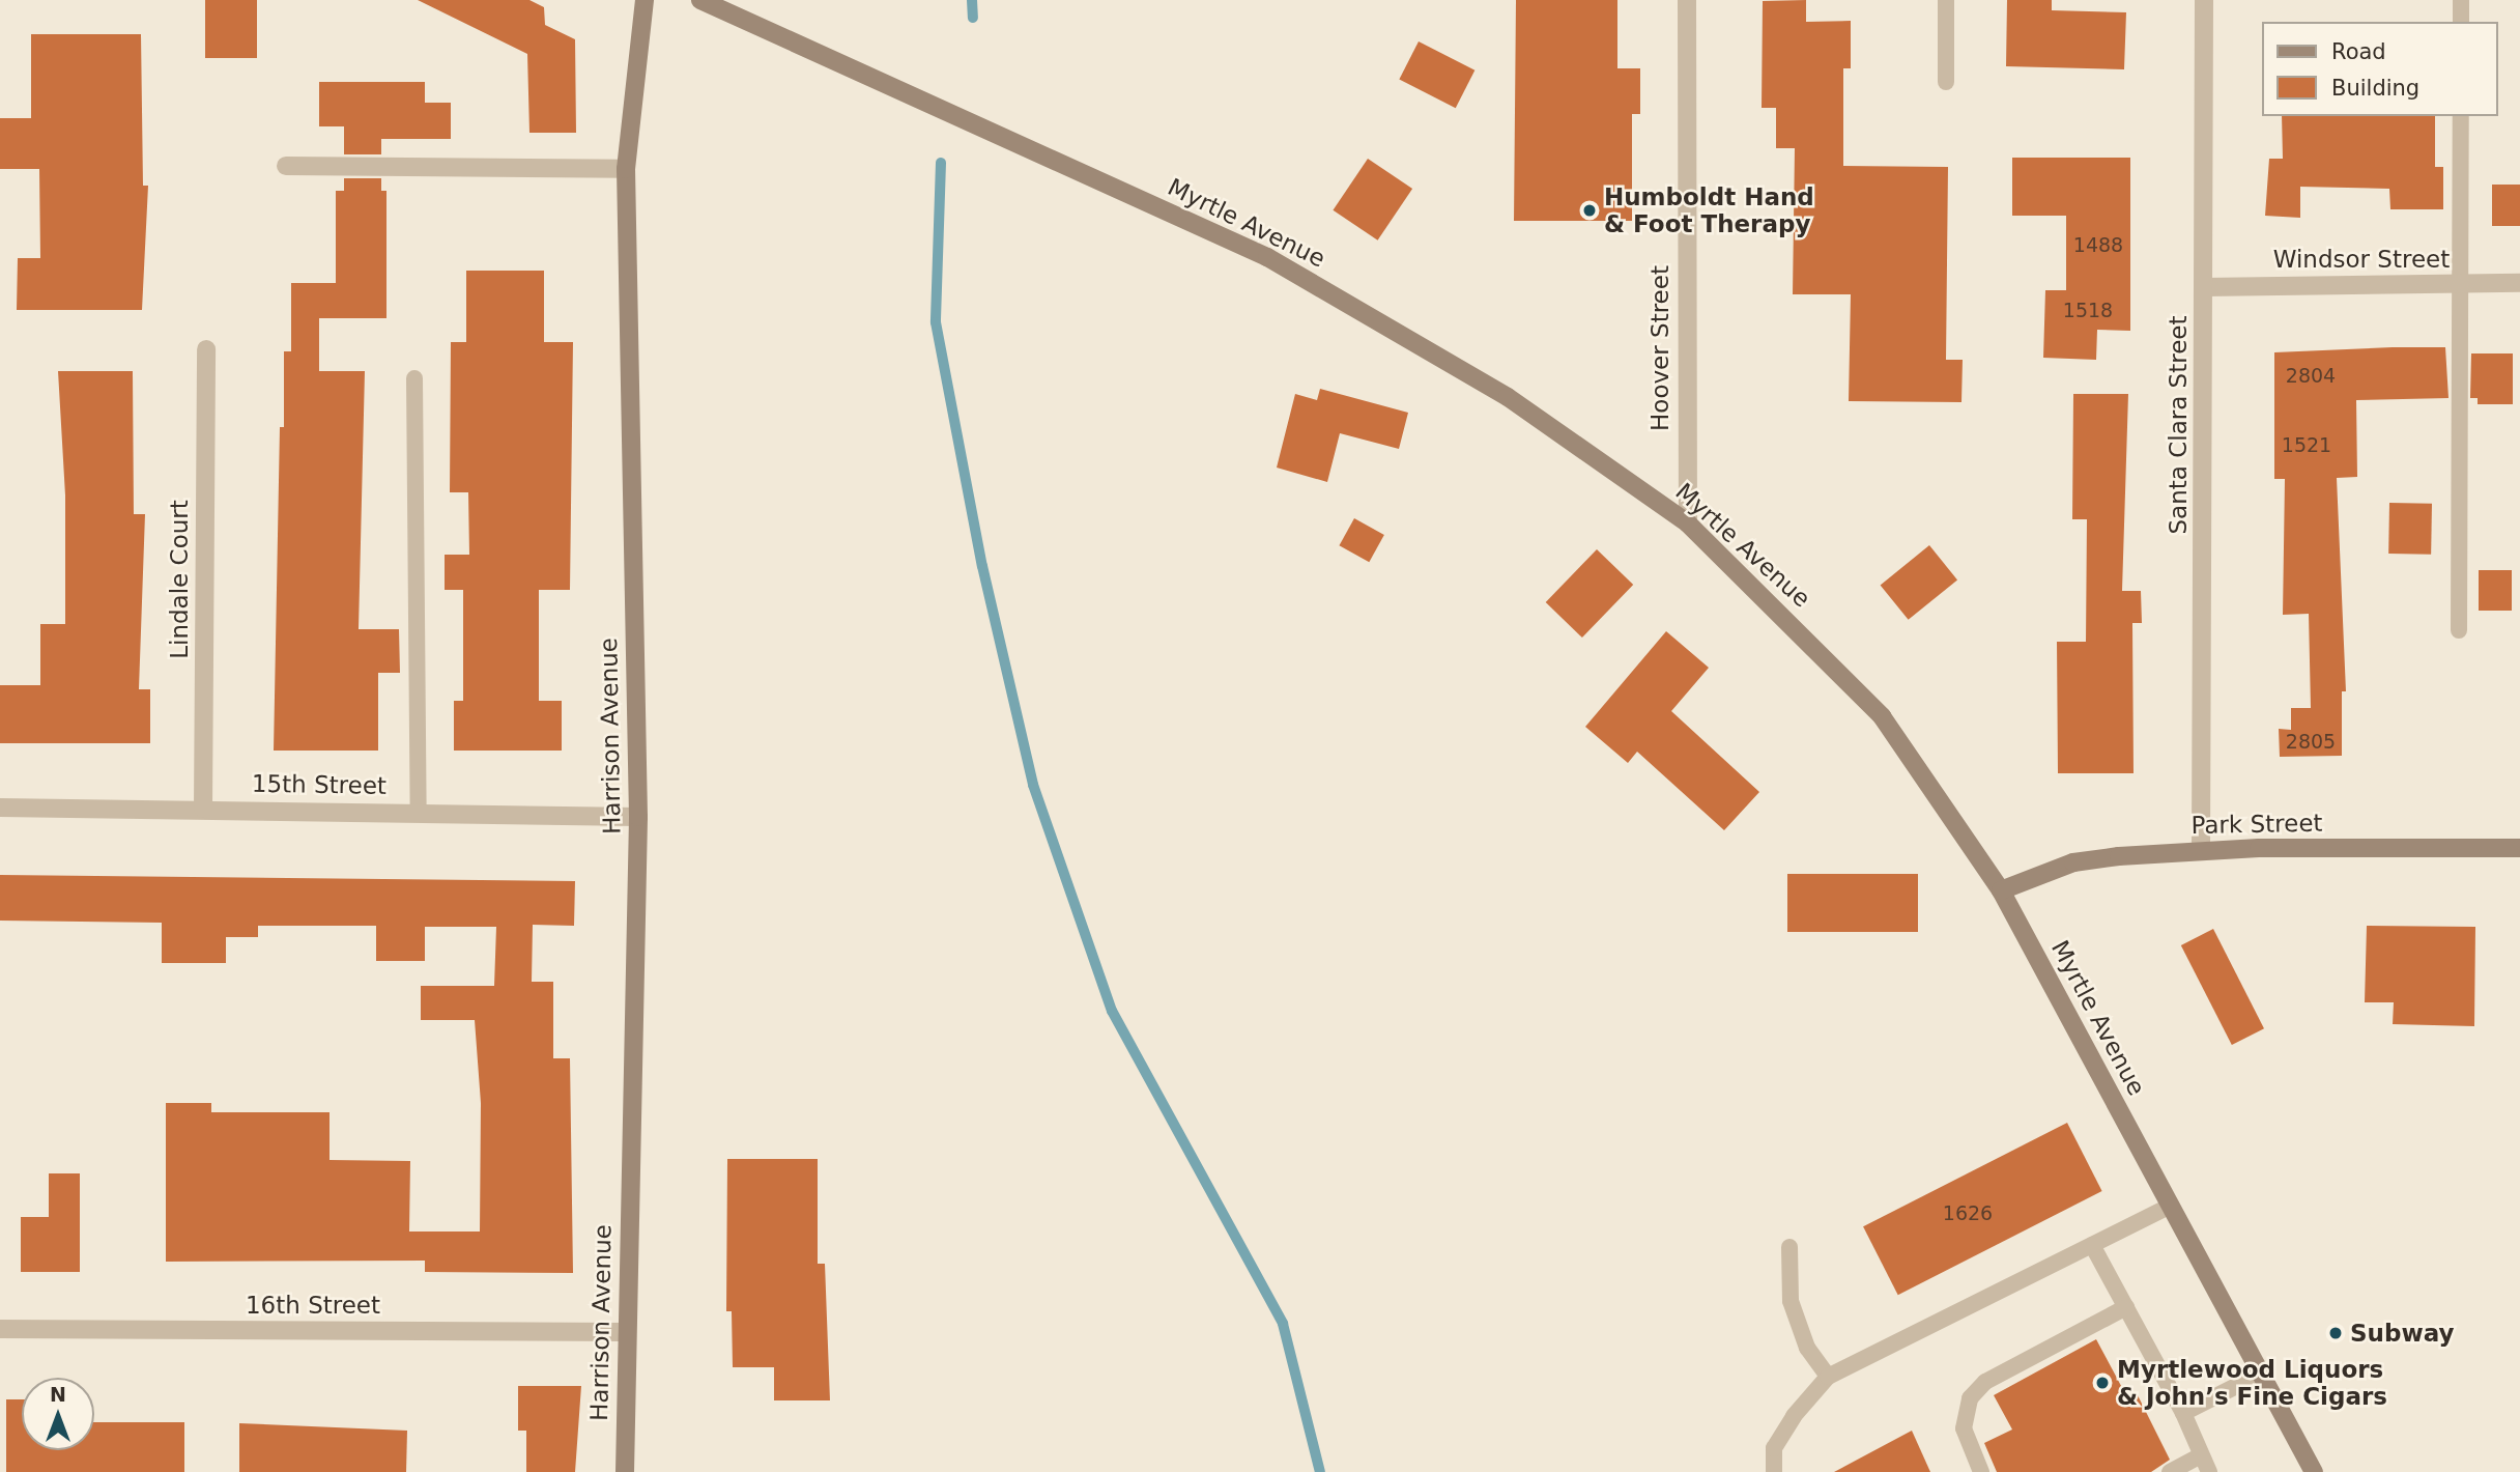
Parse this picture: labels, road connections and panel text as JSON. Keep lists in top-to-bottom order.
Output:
{
  "streets": {
    "main road": ["Myrtle Avenue", "Harrison Avenue", "Park Street"],
    "street": [
      "Windsor Street",
      "Hoover Street",
      "Santa Clara Street",
      "Lindale Court",
      "15th Street",
      "16th Street"
    ]
  },
  "crossings": [
    ["Myrtle Avenue", "Hoover Street"],
    ["Myrtle Avenue", "Park Street"],
    ["Windsor Street", "Santa Clara Street"],
    ["Santa Clara Street", "Park Street"],
    ["Lindale Court", "15th Street"],
    ["Harrison Avenue", "15th Street"],
    ["Harrison Avenue", "16th Street"]
  ],
  "places": ["Humboldt Hand & Foot Therapy", "Subway", "Myrtlewood Liquors & John’s Fine Cigars"],
  "house_numbers": [
    "1488",
    "1518",
    "2804",
    "1521",
    "2805",
    "1626"
  ],
  "legend": ["Road", "Building"],
  "north": "top"
}
